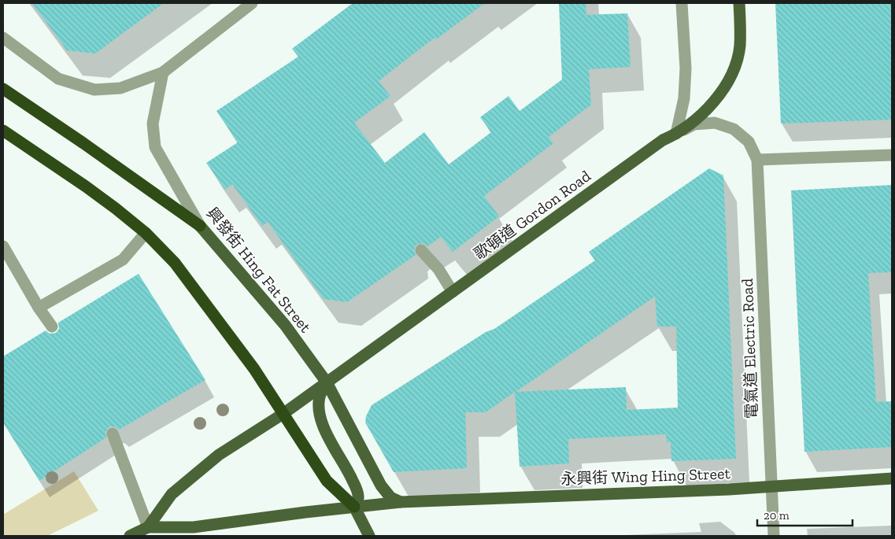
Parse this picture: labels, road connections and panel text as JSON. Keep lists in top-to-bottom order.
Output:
{
  "streets": {
    "main road": ["歌頓道 Gordon Road", "興發街 Hing Fat Street", "永興街 Wing Hing Street"],
    "street": ["電氣道 Electric Road"]
  },
  "crossings": [
    ["歌頓道 Gordon Road", "興發街 Hing Fat Street"],
    ["歌頓道 Gordon Road", "電氣道 Electric Road"],
    ["歌頓道 Gordon Road", "永興街 Wing Hing Street"],
    ["興發街 Hing Fat Street", "永興街 Wing Hing Street"],
    ["電氣道 Electric Road", "永興街 Wing Hing Street"]
  ],
  "scale_bar": "20 m"
}
